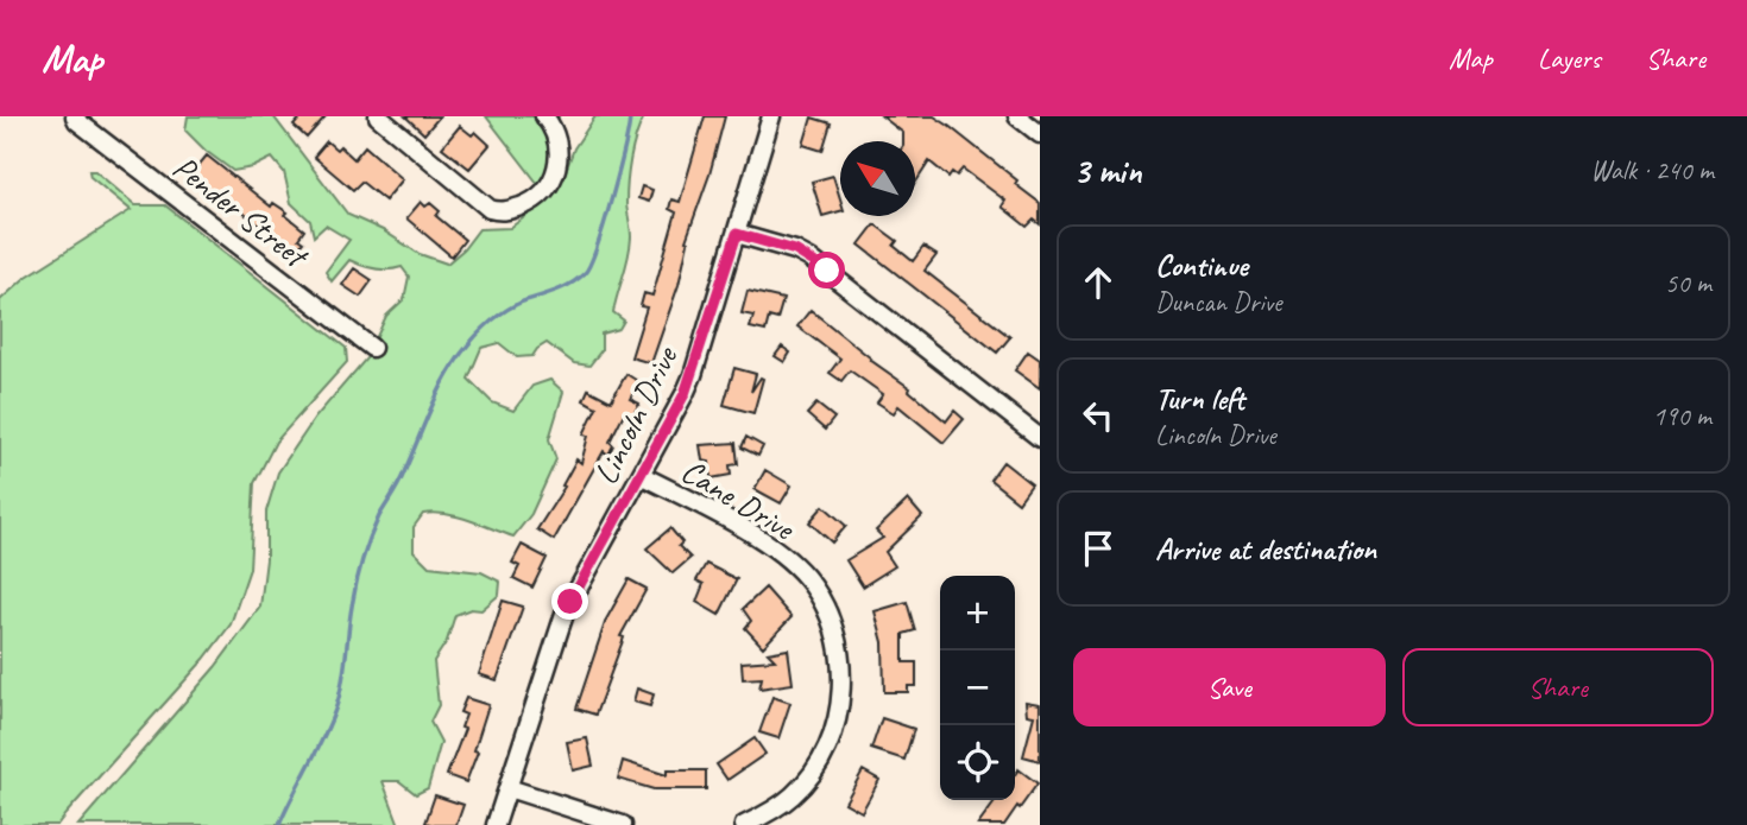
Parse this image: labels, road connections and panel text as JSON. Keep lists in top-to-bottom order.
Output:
{
  "streets": {
    "street": ["Pender Street", "Lincoln Drive", "Cane Drive"]
  },
  "crossings": [
    ["Lincoln Drive", "Cane Drive"]
  ],
  "north": "top left",
  "page": {
    "header": "Map",
    "nav": ["Map", "Layers", "Share"],
    "heading": ["3 min", "Walk · 240 m"],
    "list": [
      ["Continue", "Duncan Drive", "50 m"],
      ["Turn left", "Lincoln Drive", "190 m"],
      "Arrive at destination"
    ],
    "map_buttons": ["+", "−"],
    "buttons": ["Save", "Share"]
  }
}
